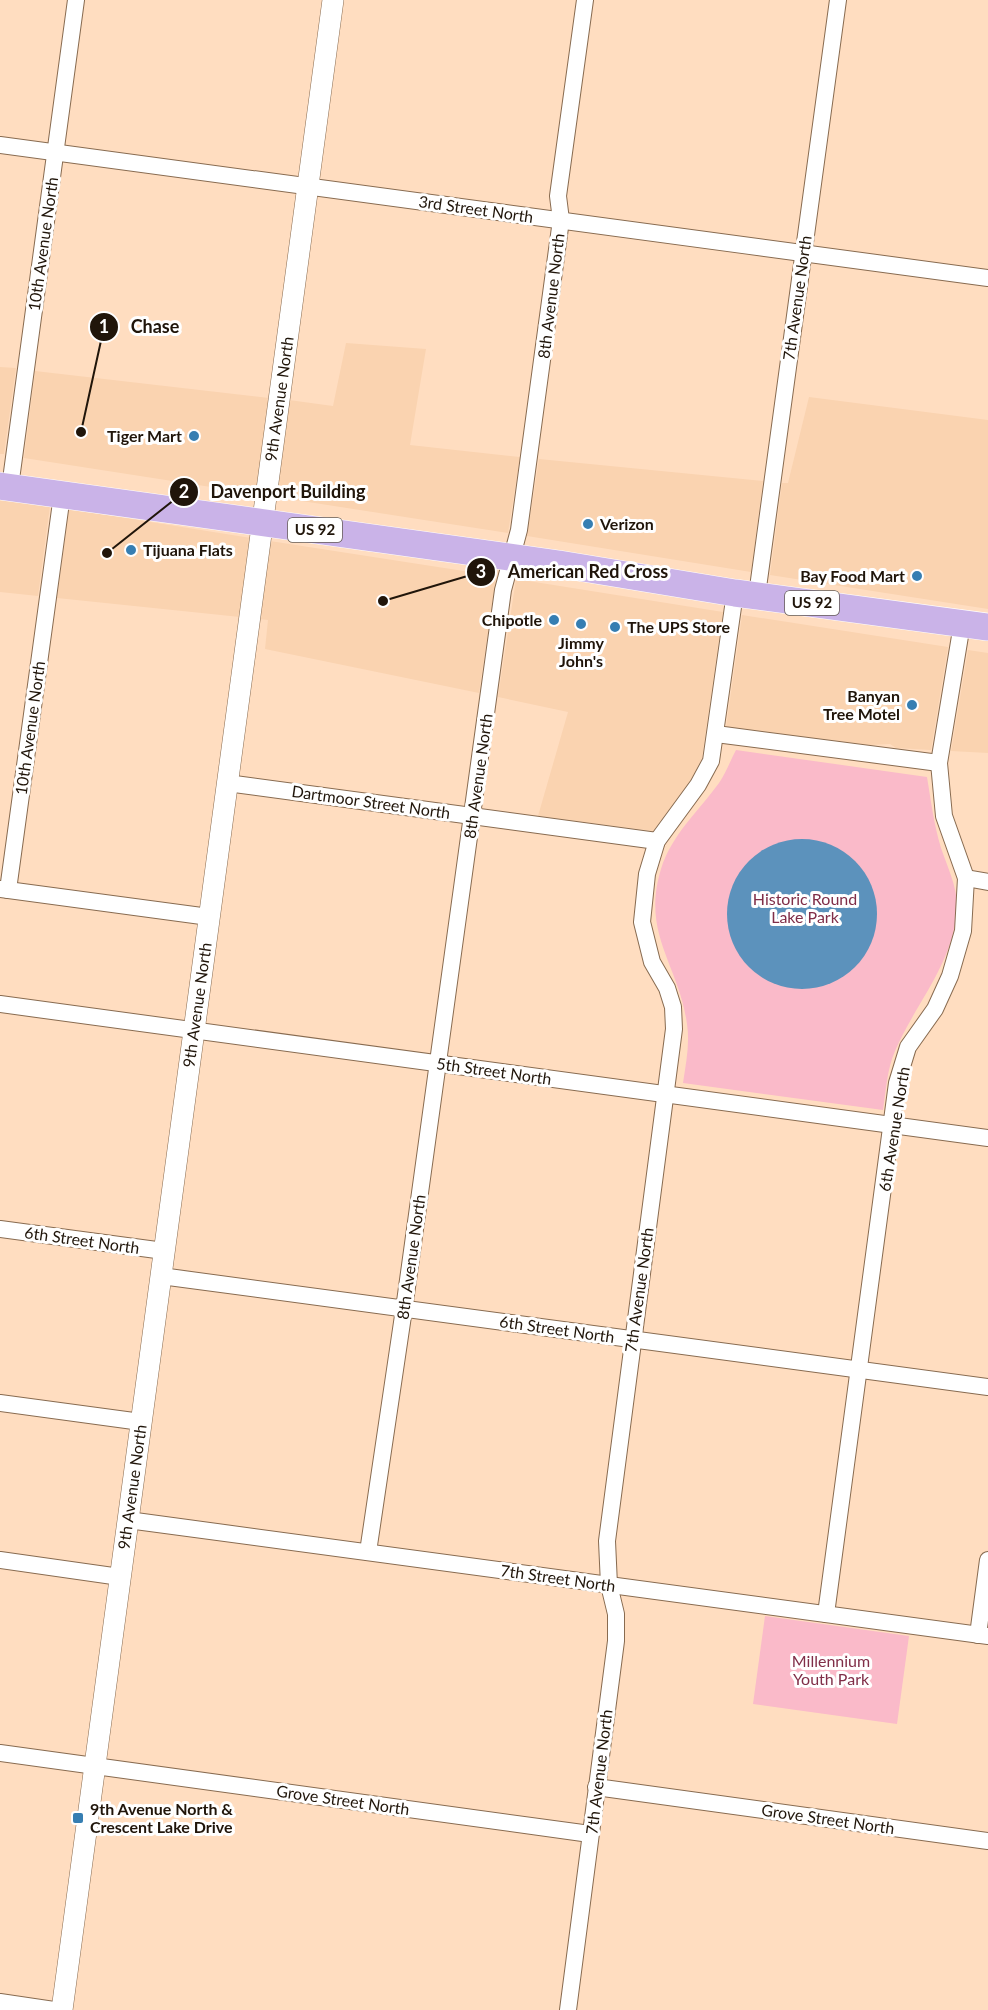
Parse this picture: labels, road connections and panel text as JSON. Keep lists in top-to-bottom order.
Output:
{
  "streets": {
    "main road": ["US 92"],
    "street": [
      "3rd Street North",
      "10th Avenue North",
      "8th Avenue North",
      "7th Avenue North",
      "9th Avenue North",
      "Dartmoor Street North",
      "5th Street North",
      "6th Avenue North",
      "6th Street North",
      "7th Street North",
      "Grove Street North"
    ]
  },
  "crossings": [
    ["3rd Street North", "10th Avenue North"],
    ["3rd Street North", "8th Avenue North"],
    ["3rd Street North", "7th Avenue North"],
    ["3rd Street North", "9th Avenue North"],
    ["10th Avenue North", "US 92"],
    ["8th Avenue North", "US 92"],
    ["8th Avenue North", "Dartmoor Street North"],
    ["8th Avenue North", "5th Street North"],
    ["8th Avenue North", "6th Street North"],
    ["8th Avenue North", "7th Street North"],
    ["7th Avenue North", "US 92"],
    ["7th Avenue North", "Dartmoor Street North"],
    ["7th Avenue North", "5th Street North"],
    ["7th Avenue North", "6th Street North"],
    ["7th Avenue North", "7th Street North"],
    ["7th Avenue North", "Grove Street North"],
    ["9th Avenue North", "US 92"],
    ["9th Avenue North", "Dartmoor Street North"],
    ["9th Avenue North", "5th Street North"],
    ["9th Avenue North", "6th Street North"],
    ["9th Avenue North", "7th Street North"],
    ["9th Avenue North", "Grove Street North"],
    ["US 92", "6th Avenue North"],
    ["5th Street North", "6th Avenue North"],
    ["6th Avenue North", "6th Street North"],
    ["6th Avenue North", "7th Street North"]
  ],
  "parks": ["Historic Round Lake Park", "Millennium Youth Park"],
  "places": {
    "other": [
      "Chase",
      "Tiger Mart",
      "Verizon",
      "Tijuana Flats",
      "Davenport Building",
      "Bay Food Mart",
      "American Red Cross",
      "Chipotle",
      "Jimmy John's",
      "The UPS Store",
      "Banyan Tree Motel"
    ],
    "transit": ["9th Avenue North & Crescent Lake Drive"]
  }
}
